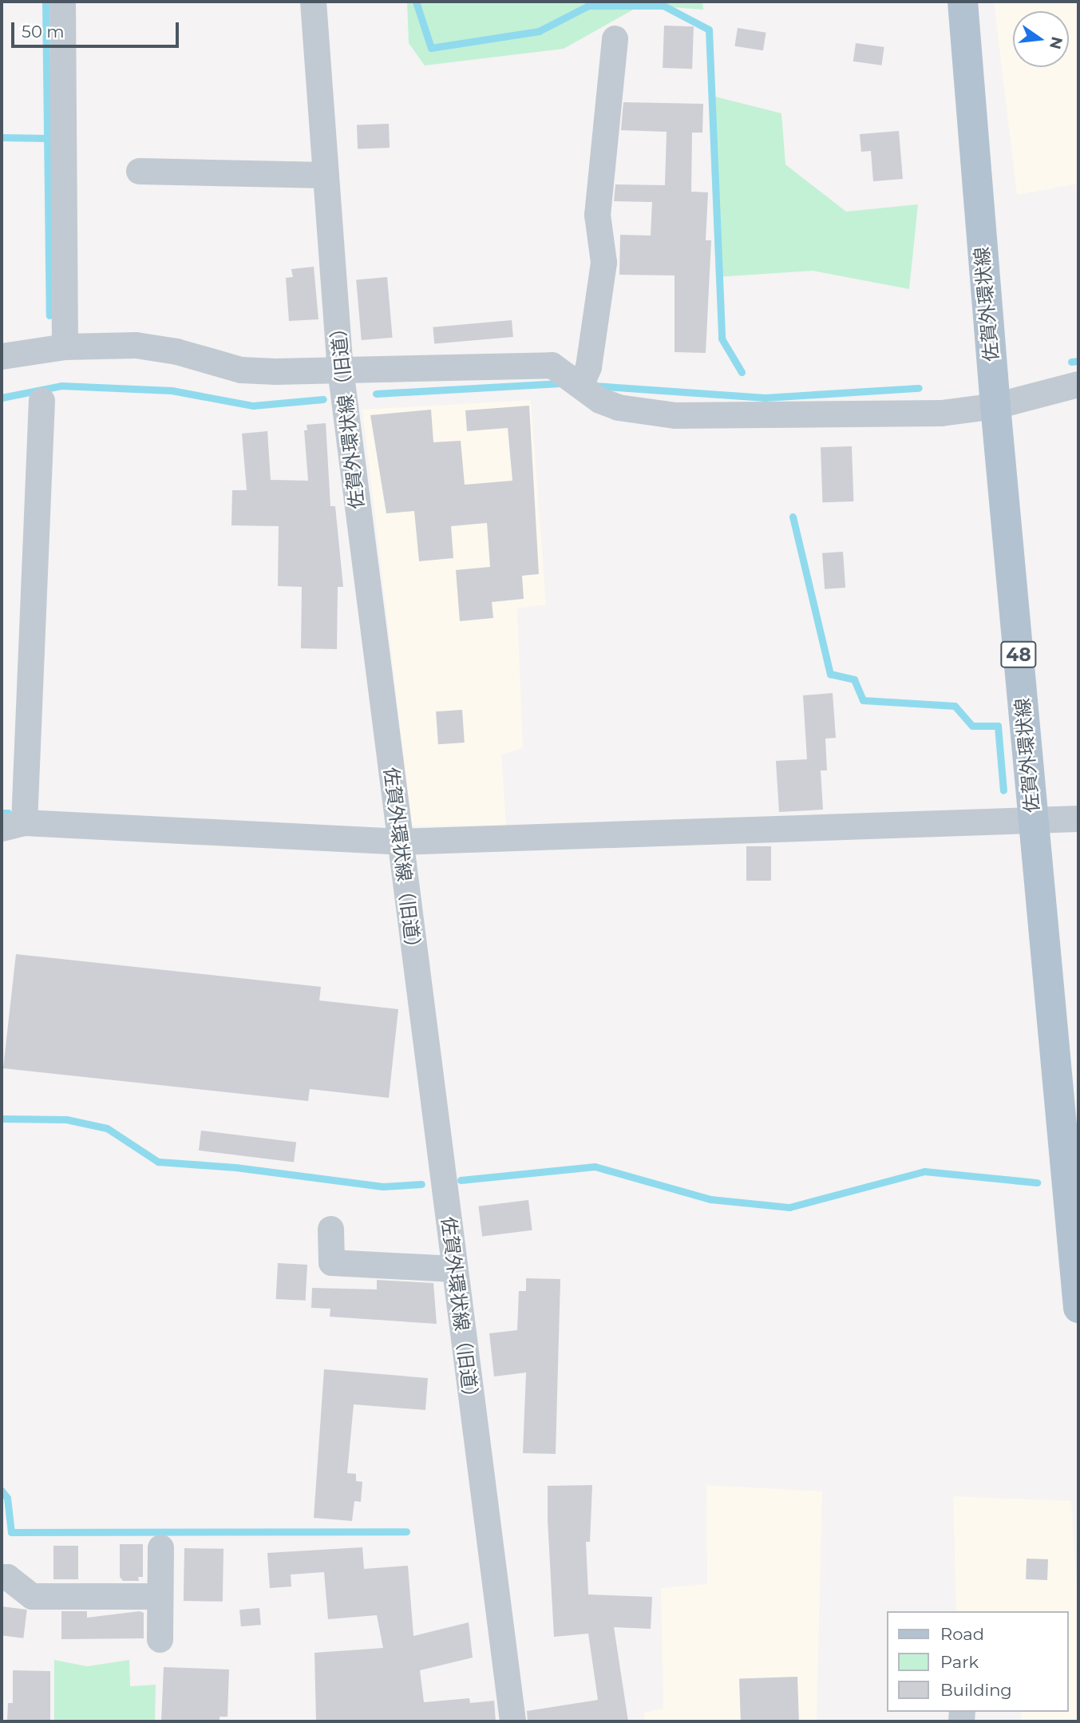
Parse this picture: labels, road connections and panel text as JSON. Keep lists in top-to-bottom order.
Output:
{
  "streets": {
    "main road": ["佐賀外環状線", "48"],
    "street": ["佐賀外環状線（旧道）"]
  },
  "legend": ["Road", "Park", "Building"],
  "scale_bar": "50 m",
  "north": "right"
}
